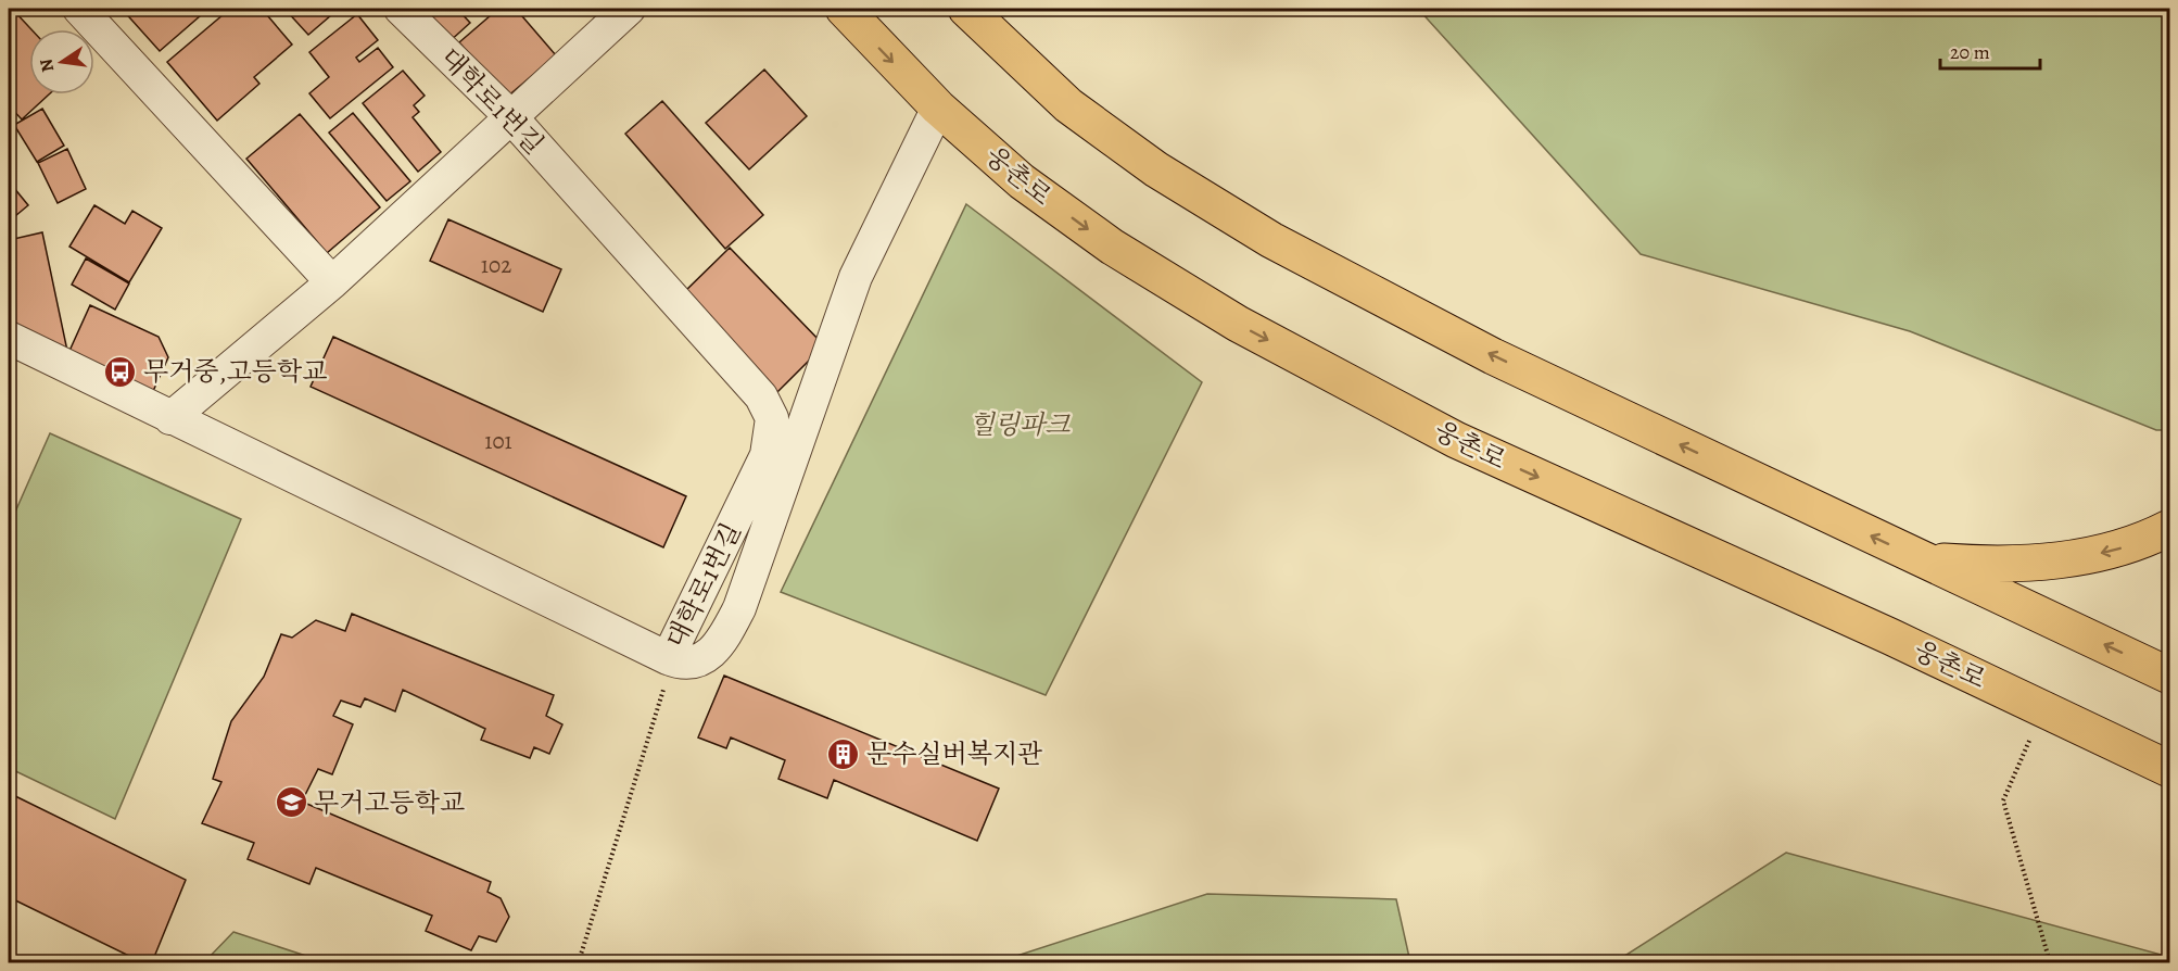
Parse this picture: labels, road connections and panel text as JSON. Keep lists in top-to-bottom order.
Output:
{
  "streets": {
    "main road": ["웅촌로"],
    "street": ["대학로1번길"]
  },
  "parks": ["힐링파크"],
  "places": {
    "bus stop": ["무거중,고등학교"],
    "building": ["문수실버복지관"],
    "school or university": ["무거고등학교"]
  },
  "house_numbers": ["102", "101"],
  "scale_bar": "20 m",
  "north": "left"
}
